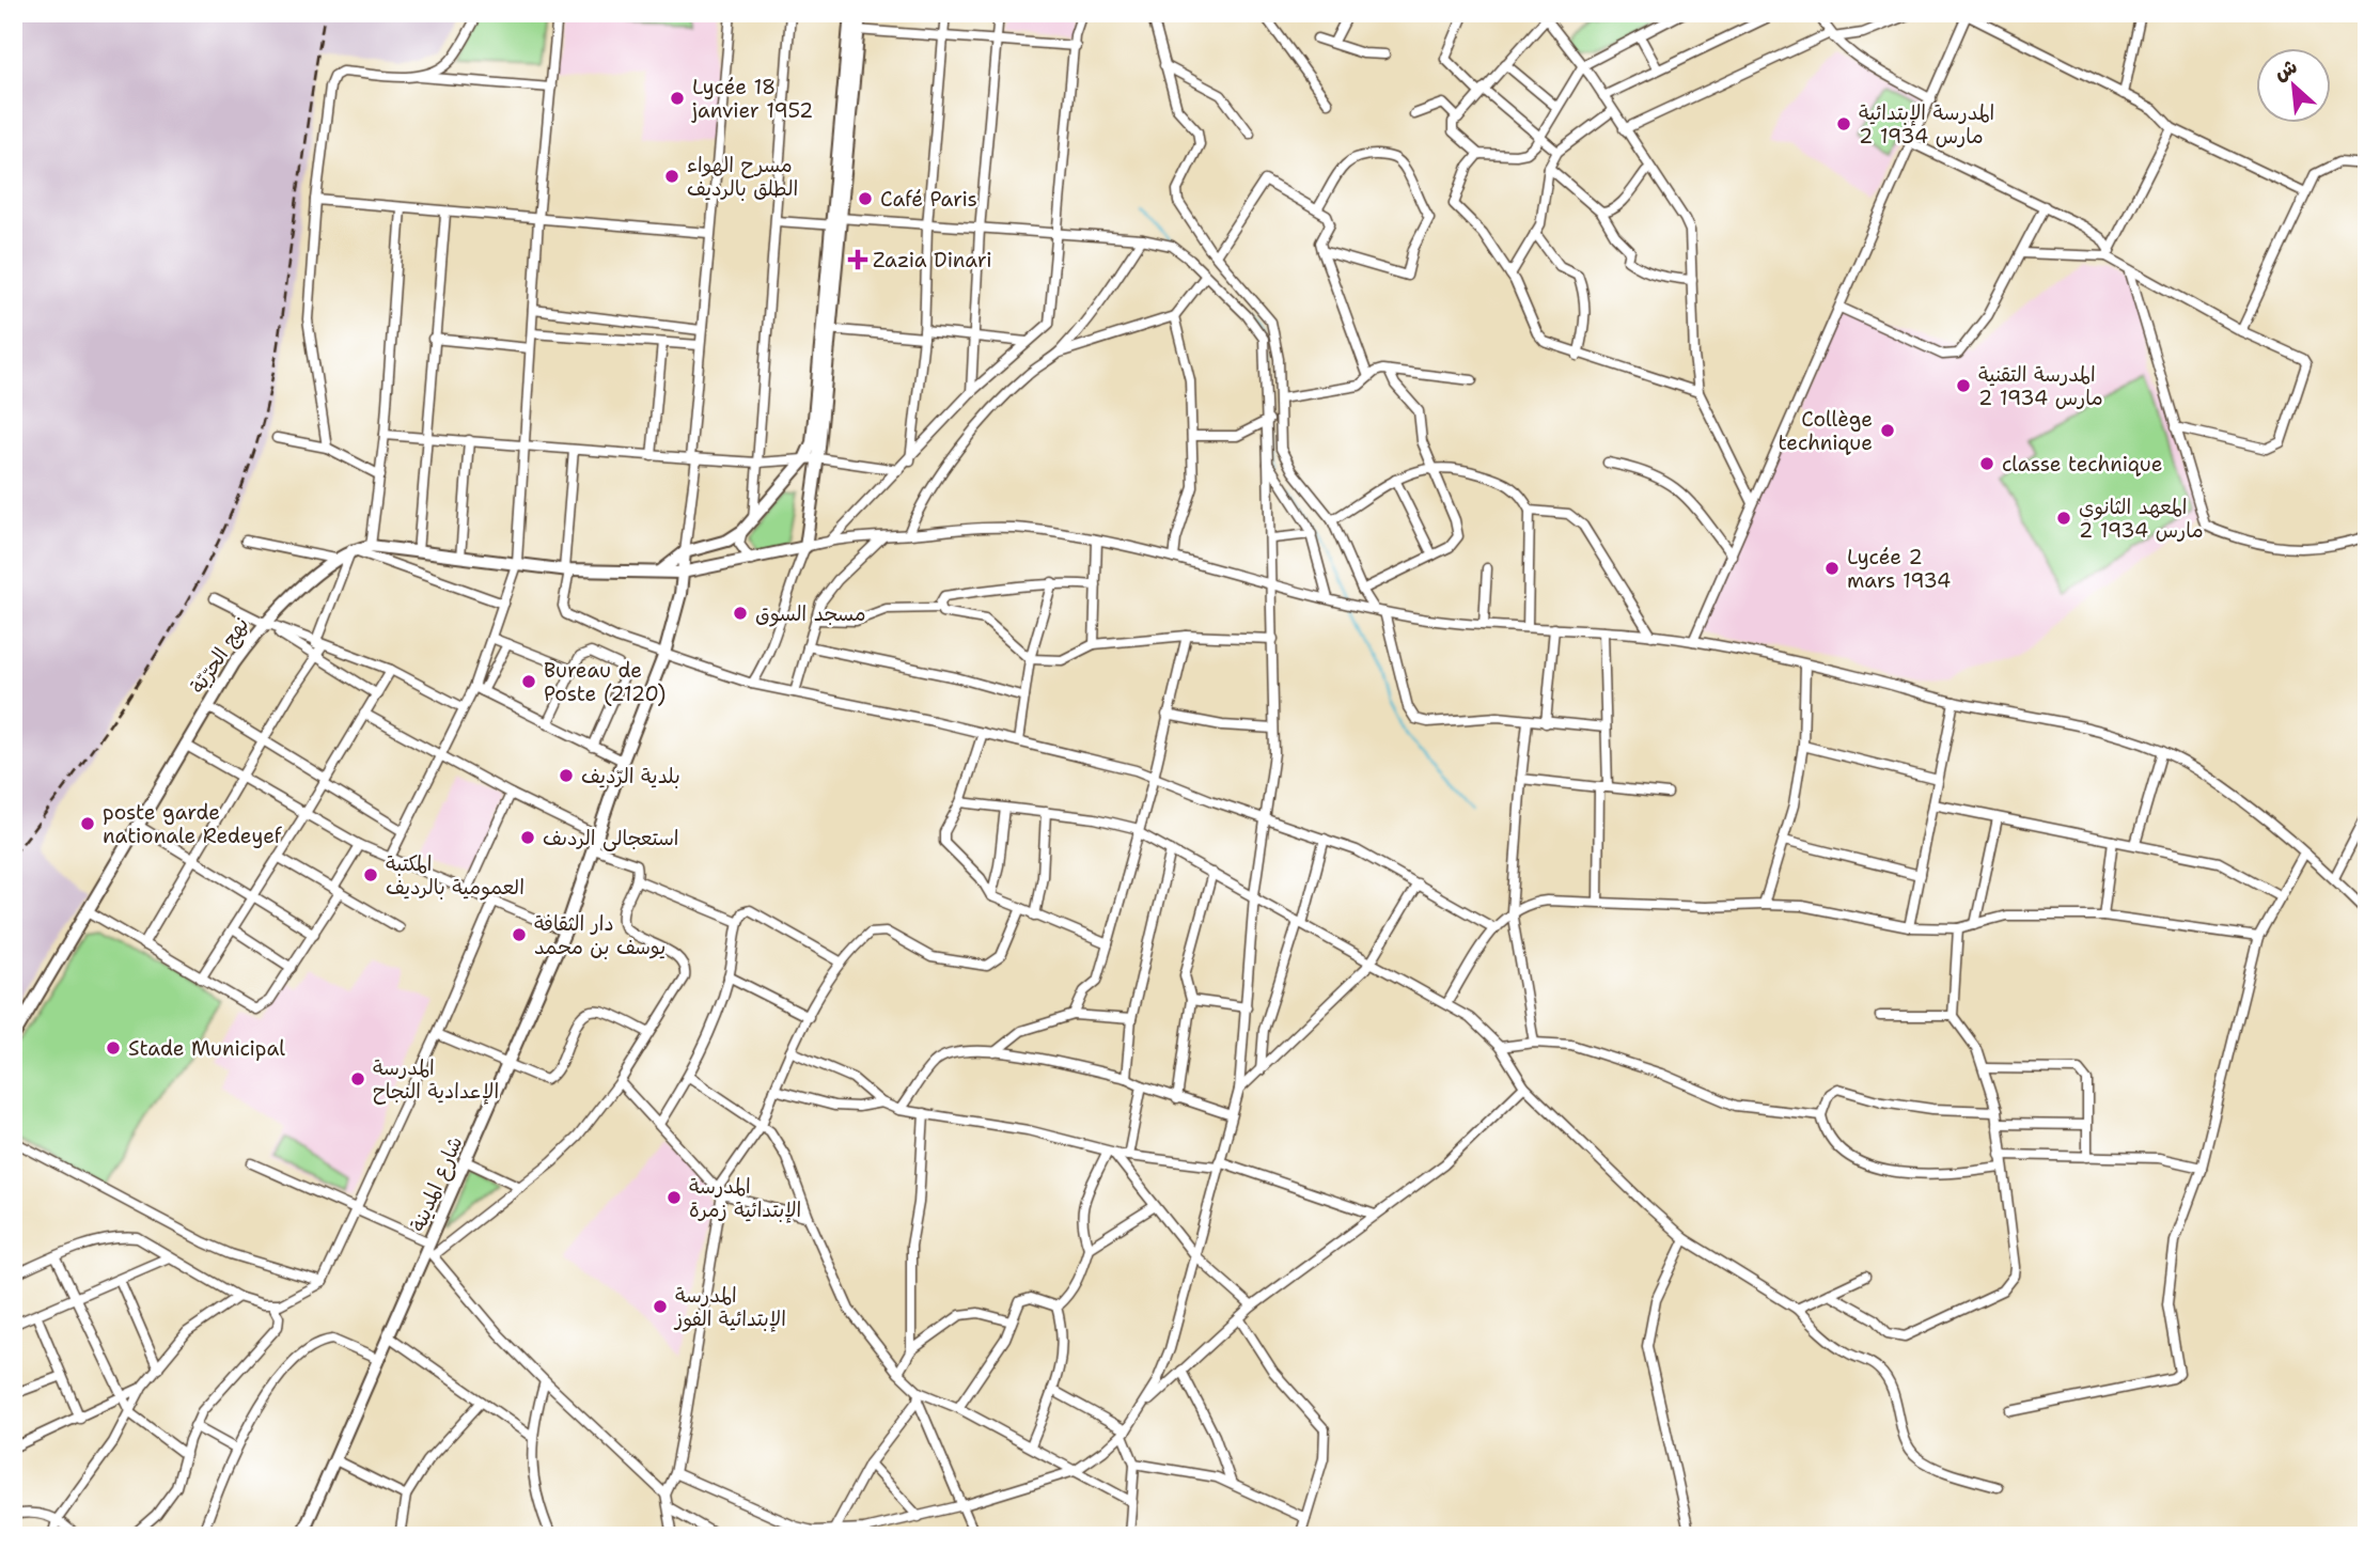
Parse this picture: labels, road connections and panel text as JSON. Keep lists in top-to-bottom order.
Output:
{
  "streets": {
    "street": ["نهج الحرّيّة", "شارع المدينة"]
  },
  "crossings": [
    ["نهج الحرّيّة", "شارع المدينة"]
  ],
  "places": {
    "other": [
      "Lycée 18 janvier 1952",
      "المدرسة الإبتدائية 2 مارس 1934",
      "مسرح الهواء الطلق بالرديف",
      "Café Paris",
      "المدرسة التقنية 2 مارس 1934",
      "Collège technique",
      "classe technique",
      "المعهد الثانوي 2 مارس 1934",
      "Lycée 2 mars 1934",
      "مسجد السوق",
      "Bureau de Poste (2120)",
      "بلدية الرّديف",
      "poste garde nationale Redeyef",
      "استعجالى الردىف",
      "المكتبة العمومية بالرديف",
      "دار الثقافة يوسف بن محمد",
      "Stade Municipal",
      "المدرسة الإعدادية النجاح",
      "المدرسة الإبتدائية زمرة",
      "المدرسة الإبتدائية الفوز"
    ],
    "health": ["Zazia Dinari"]
  },
  "north": "top left"
}
